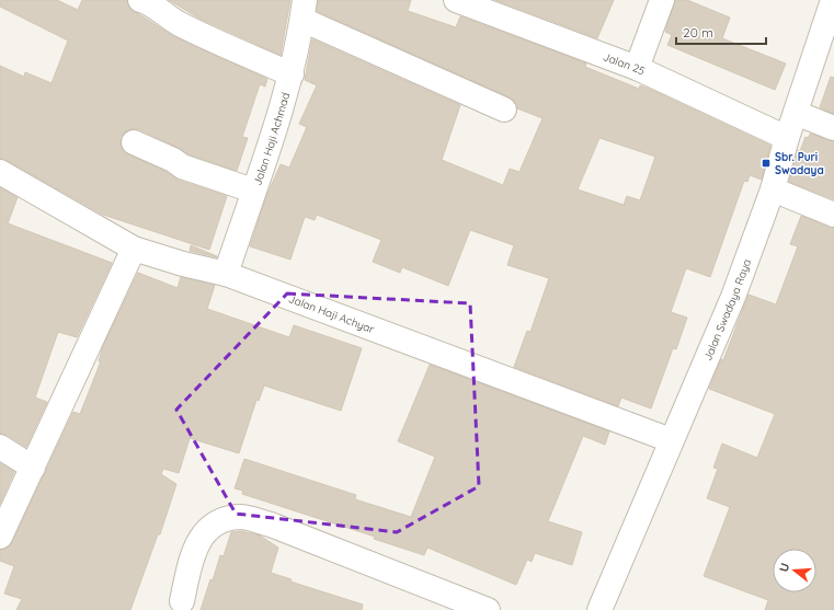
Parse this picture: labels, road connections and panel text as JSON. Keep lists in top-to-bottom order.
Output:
{
  "streets": {
    "street": [
      "Jalan 25",
      "Jalan Haji Achmad",
      "Jalan Swadaya Raya",
      "Jalan Haji Achyar"
    ]
  },
  "crossings": [
    ["Jalan 25", "Jalan Swadaya Raya"],
    ["Jalan Haji Achmad", "Jalan Haji Achyar"],
    ["Jalan Swadaya Raya", "Jalan Haji Achyar"]
  ],
  "places": {
    "transit": ["Sbr. Puri Swadaya"]
  },
  "scale_bar": "20 m",
  "north": "left"
}
